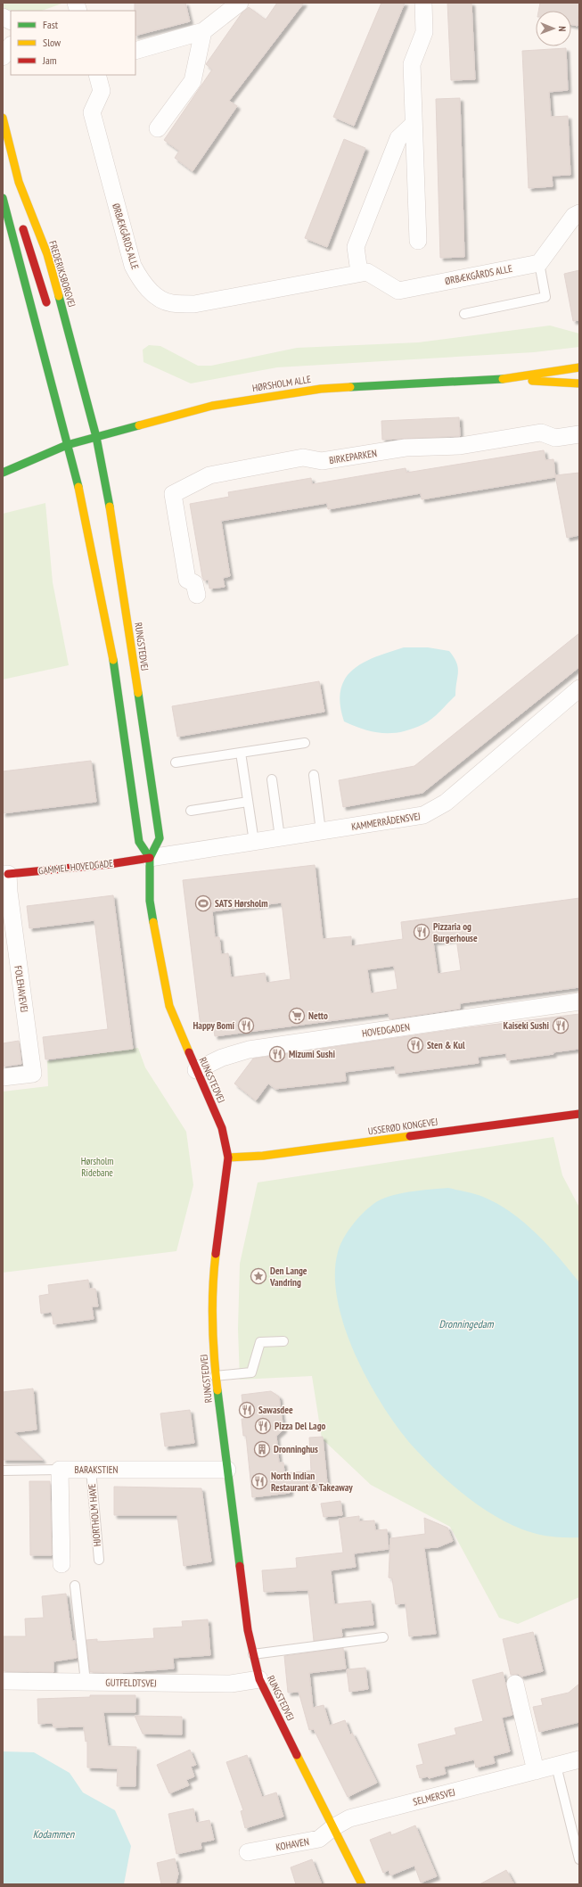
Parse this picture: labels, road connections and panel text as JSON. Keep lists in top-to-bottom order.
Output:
{
  "streets": {
    "main road": [
      "FREDERIKSBORGVEJ",
      "HØRSHOLM ALLE",
      "RUNGSTEDVEJ",
      "GAMMEL HOVEDGADE",
      "USSERØD KONGEVEJ"
    ],
    "street": [
      "ØRBÆKGÅRDS ALLE",
      "BIRKEPARKEN",
      "KAMMERRÅDENSVEJ",
      "FOLEHAVEVEJ",
      "HOVEDGADEN",
      "BARAKSTIEN",
      "GUTFELDTSVEJ",
      "SELMERSVEJ",
      "KOHAVEN"
    ],
    "lane": ["HJORTHOLM HAVE"]
  },
  "crossings": [
    ["FREDERIKSBORGVEJ", "HØRSHOLM ALLE"],
    ["FREDERIKSBORGVEJ", "RUNGSTEDVEJ"],
    ["HØRSHOLM ALLE", "RUNGSTEDVEJ"],
    ["RUNGSTEDVEJ", "KAMMERRÅDENSVEJ"],
    ["RUNGSTEDVEJ", "GAMMEL HOVEDGADE"],
    ["RUNGSTEDVEJ", "HOVEDGADEN"],
    ["RUNGSTEDVEJ", "USSERØD KONGEVEJ"],
    ["RUNGSTEDVEJ", "BARAKSTIEN"],
    ["RUNGSTEDVEJ", "GUTFELDTSVEJ"],
    ["RUNGSTEDVEJ", "SELMERSVEJ"],
    ["RUNGSTEDVEJ", "KOHAVEN"],
    ["KAMMERRÅDENSVEJ", "GAMMEL HOVEDGADE"],
    ["GAMMEL HOVEDGADE", "FOLEHAVEVEJ"],
    ["BARAKSTIEN", "HJORTHOLM HAVE"],
    ["SELMERSVEJ", "KOHAVEN"]
  ],
  "water": ["Dronningedam", "Kodammen"],
  "parks": ["Hørsholm Ridebane"],
  "places": {
    "sports": ["SATS Hørsholm"],
    "restaurant": [
      "Pizzaria og Burgerhouse",
      "Happy Bomí",
      "Kaiseki Sushi",
      "Sten & Kul",
      "Mizumi Sushi",
      "Sawasdee",
      "Pizza Del Lago",
      "North Indian Restaurant & Takeaway"
    ],
    "supermarket": ["Netto"],
    "place": ["Den Lange Vandring"],
    "building": ["Dronninghus"]
  },
  "legend": ["Fast", "Slow", "Jam"],
  "north": "right"
}
